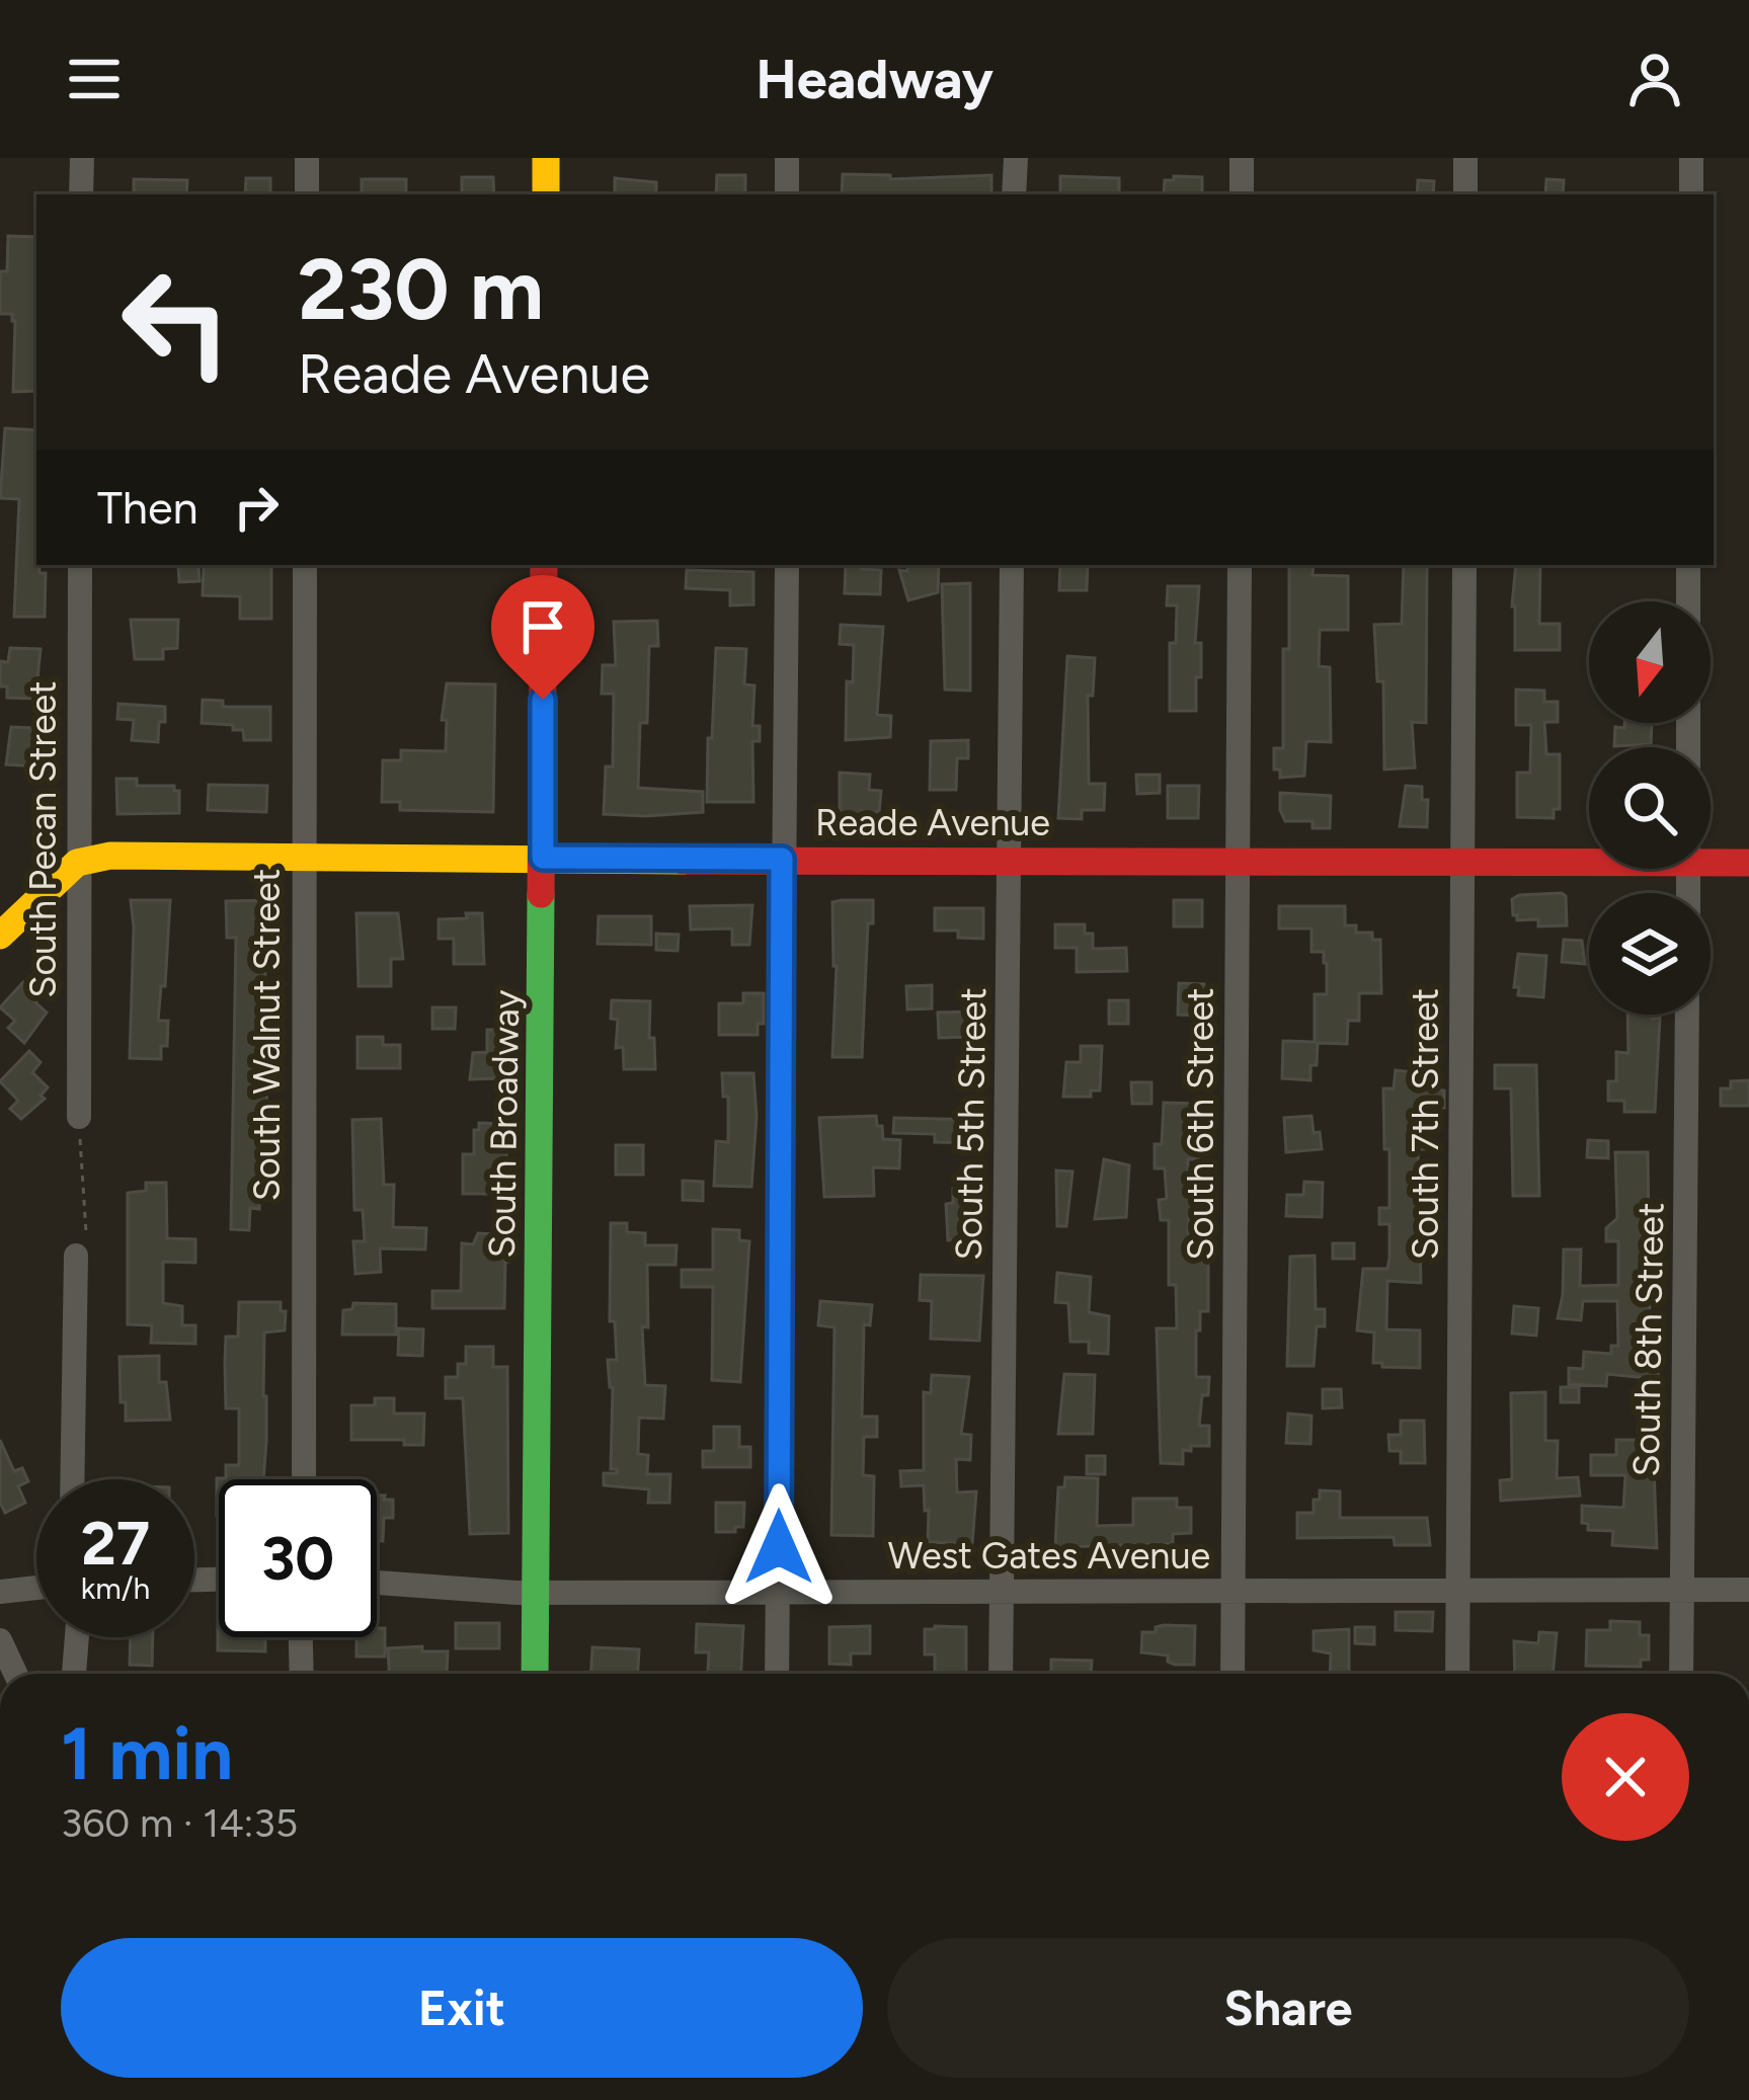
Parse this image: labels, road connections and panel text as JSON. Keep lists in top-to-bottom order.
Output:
{
  "streets": {
    "street": [
      "Reade Avenue",
      "South Pecan Street",
      "South Walnut Street",
      "South Broadway",
      "South 5th Street",
      "South 6th Street",
      "South 7th Street",
      "South 8th Street",
      "West Gates Avenue"
    ]
  },
  "crossings": [
    ["Reade Avenue", "South Pecan Street"],
    ["Reade Avenue", "South Walnut Street"],
    ["Reade Avenue", "South Broadway"],
    ["Reade Avenue", "South 5th Street"],
    ["Reade Avenue", "South 6th Street"],
    ["Reade Avenue", "South 7th Street"],
    ["South Broadway", "West Gates Avenue"],
    ["South 5th Street", "West Gates Avenue"],
    ["South 6th Street", "West Gates Avenue"],
    ["South 7th Street", "West Gates Avenue"],
    ["South 8th Street", "West Gates Avenue"]
  ],
  "north": "bottom",
  "page": {
    "header": "Headway",
    "turn": ["230 m", "Reade Avenue"],
    "then": "Then",
    "speed": "27 km/h",
    "limit": "30",
    "heading": ["1 min", "360 m · 14:35"],
    "buttons": ["Exit", "Share"]
  }
}
